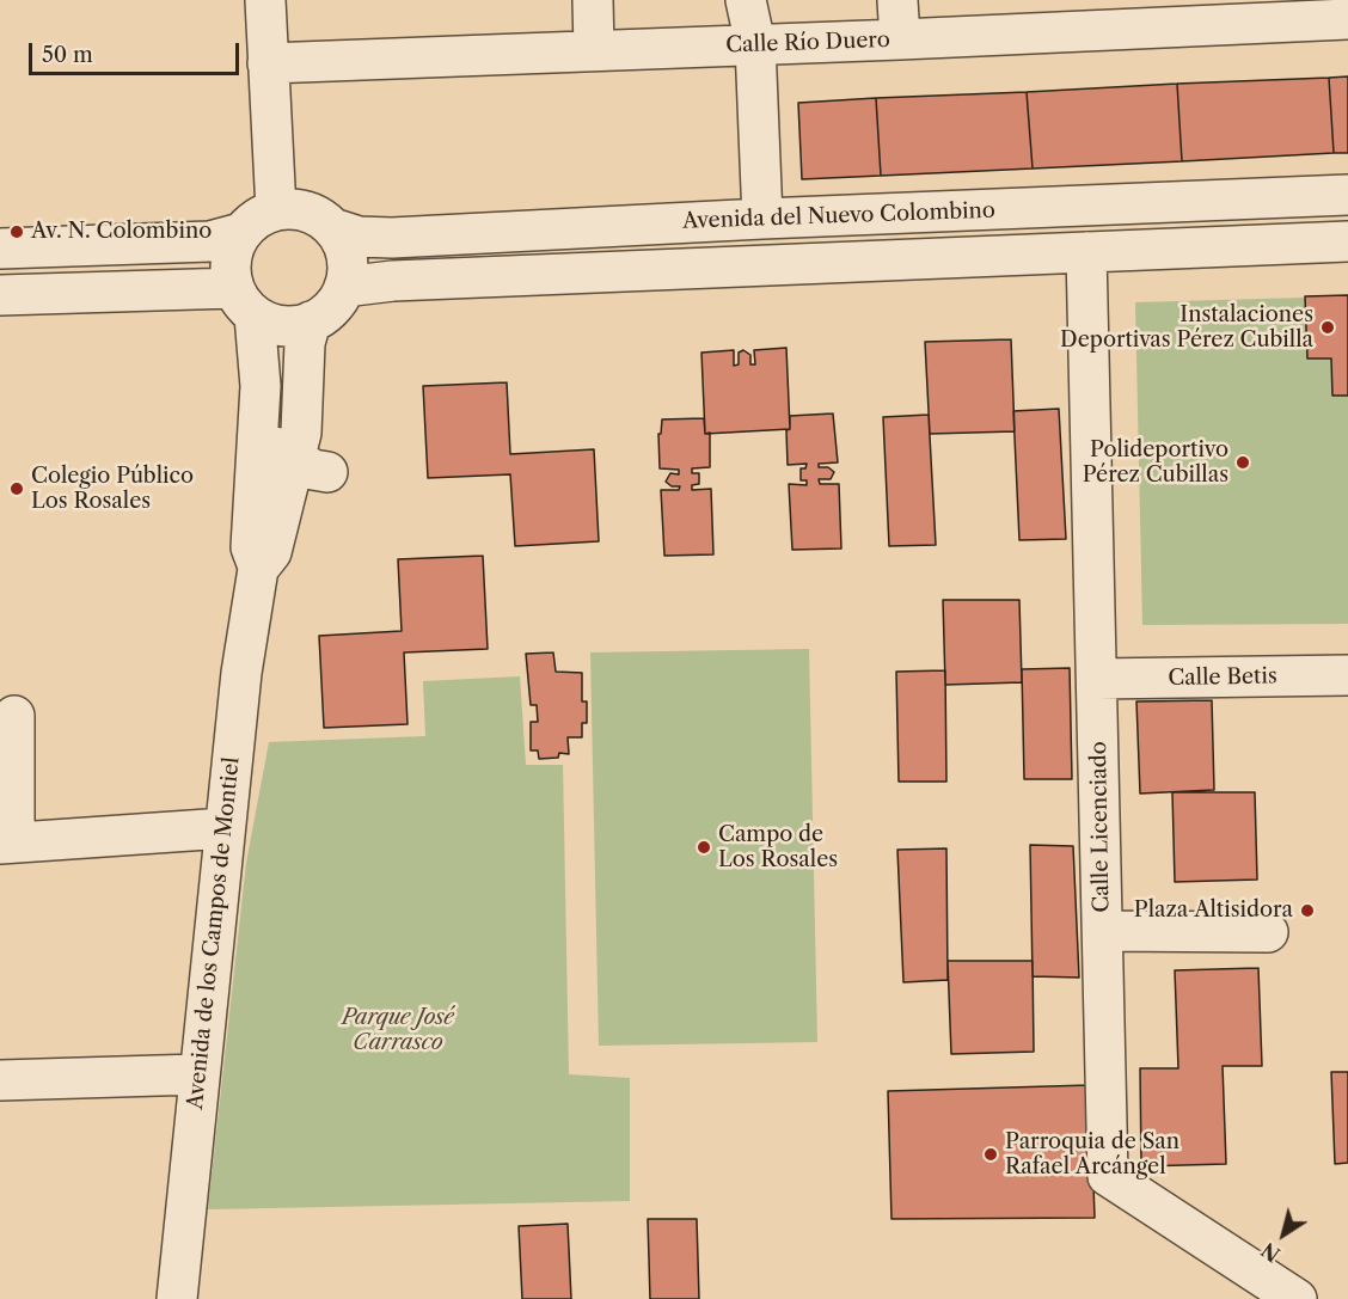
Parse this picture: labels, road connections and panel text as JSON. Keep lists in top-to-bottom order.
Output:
{
  "streets": {
    "street": [
      "Calle Río Duero",
      "Avenida del Nuevo Colombino",
      "Calle Betis",
      "Calle Licenciado",
      "Avenida de los Campos de Montiel"
    ]
  },
  "crossings": [
    ["Avenida del Nuevo Colombino", "Avenida de los Campos de Montiel"],
    ["Calle Betis", "Calle Licenciado"]
  ],
  "parks": ["Parque José Carrasco"],
  "places": [
    "Av. N. Colombino",
    "Instalaciones Deportivas Pérez Cubilla",
    "Polideportivo Pérez Cubillas",
    "Colegio Público Los Rosales",
    "Campo de Los Rosales",
    "Plaza Altisidora",
    "Parroquia de San Rafael Arcángel"
  ],
  "scale_bar": "50 m",
  "north": "bottom left"
}
